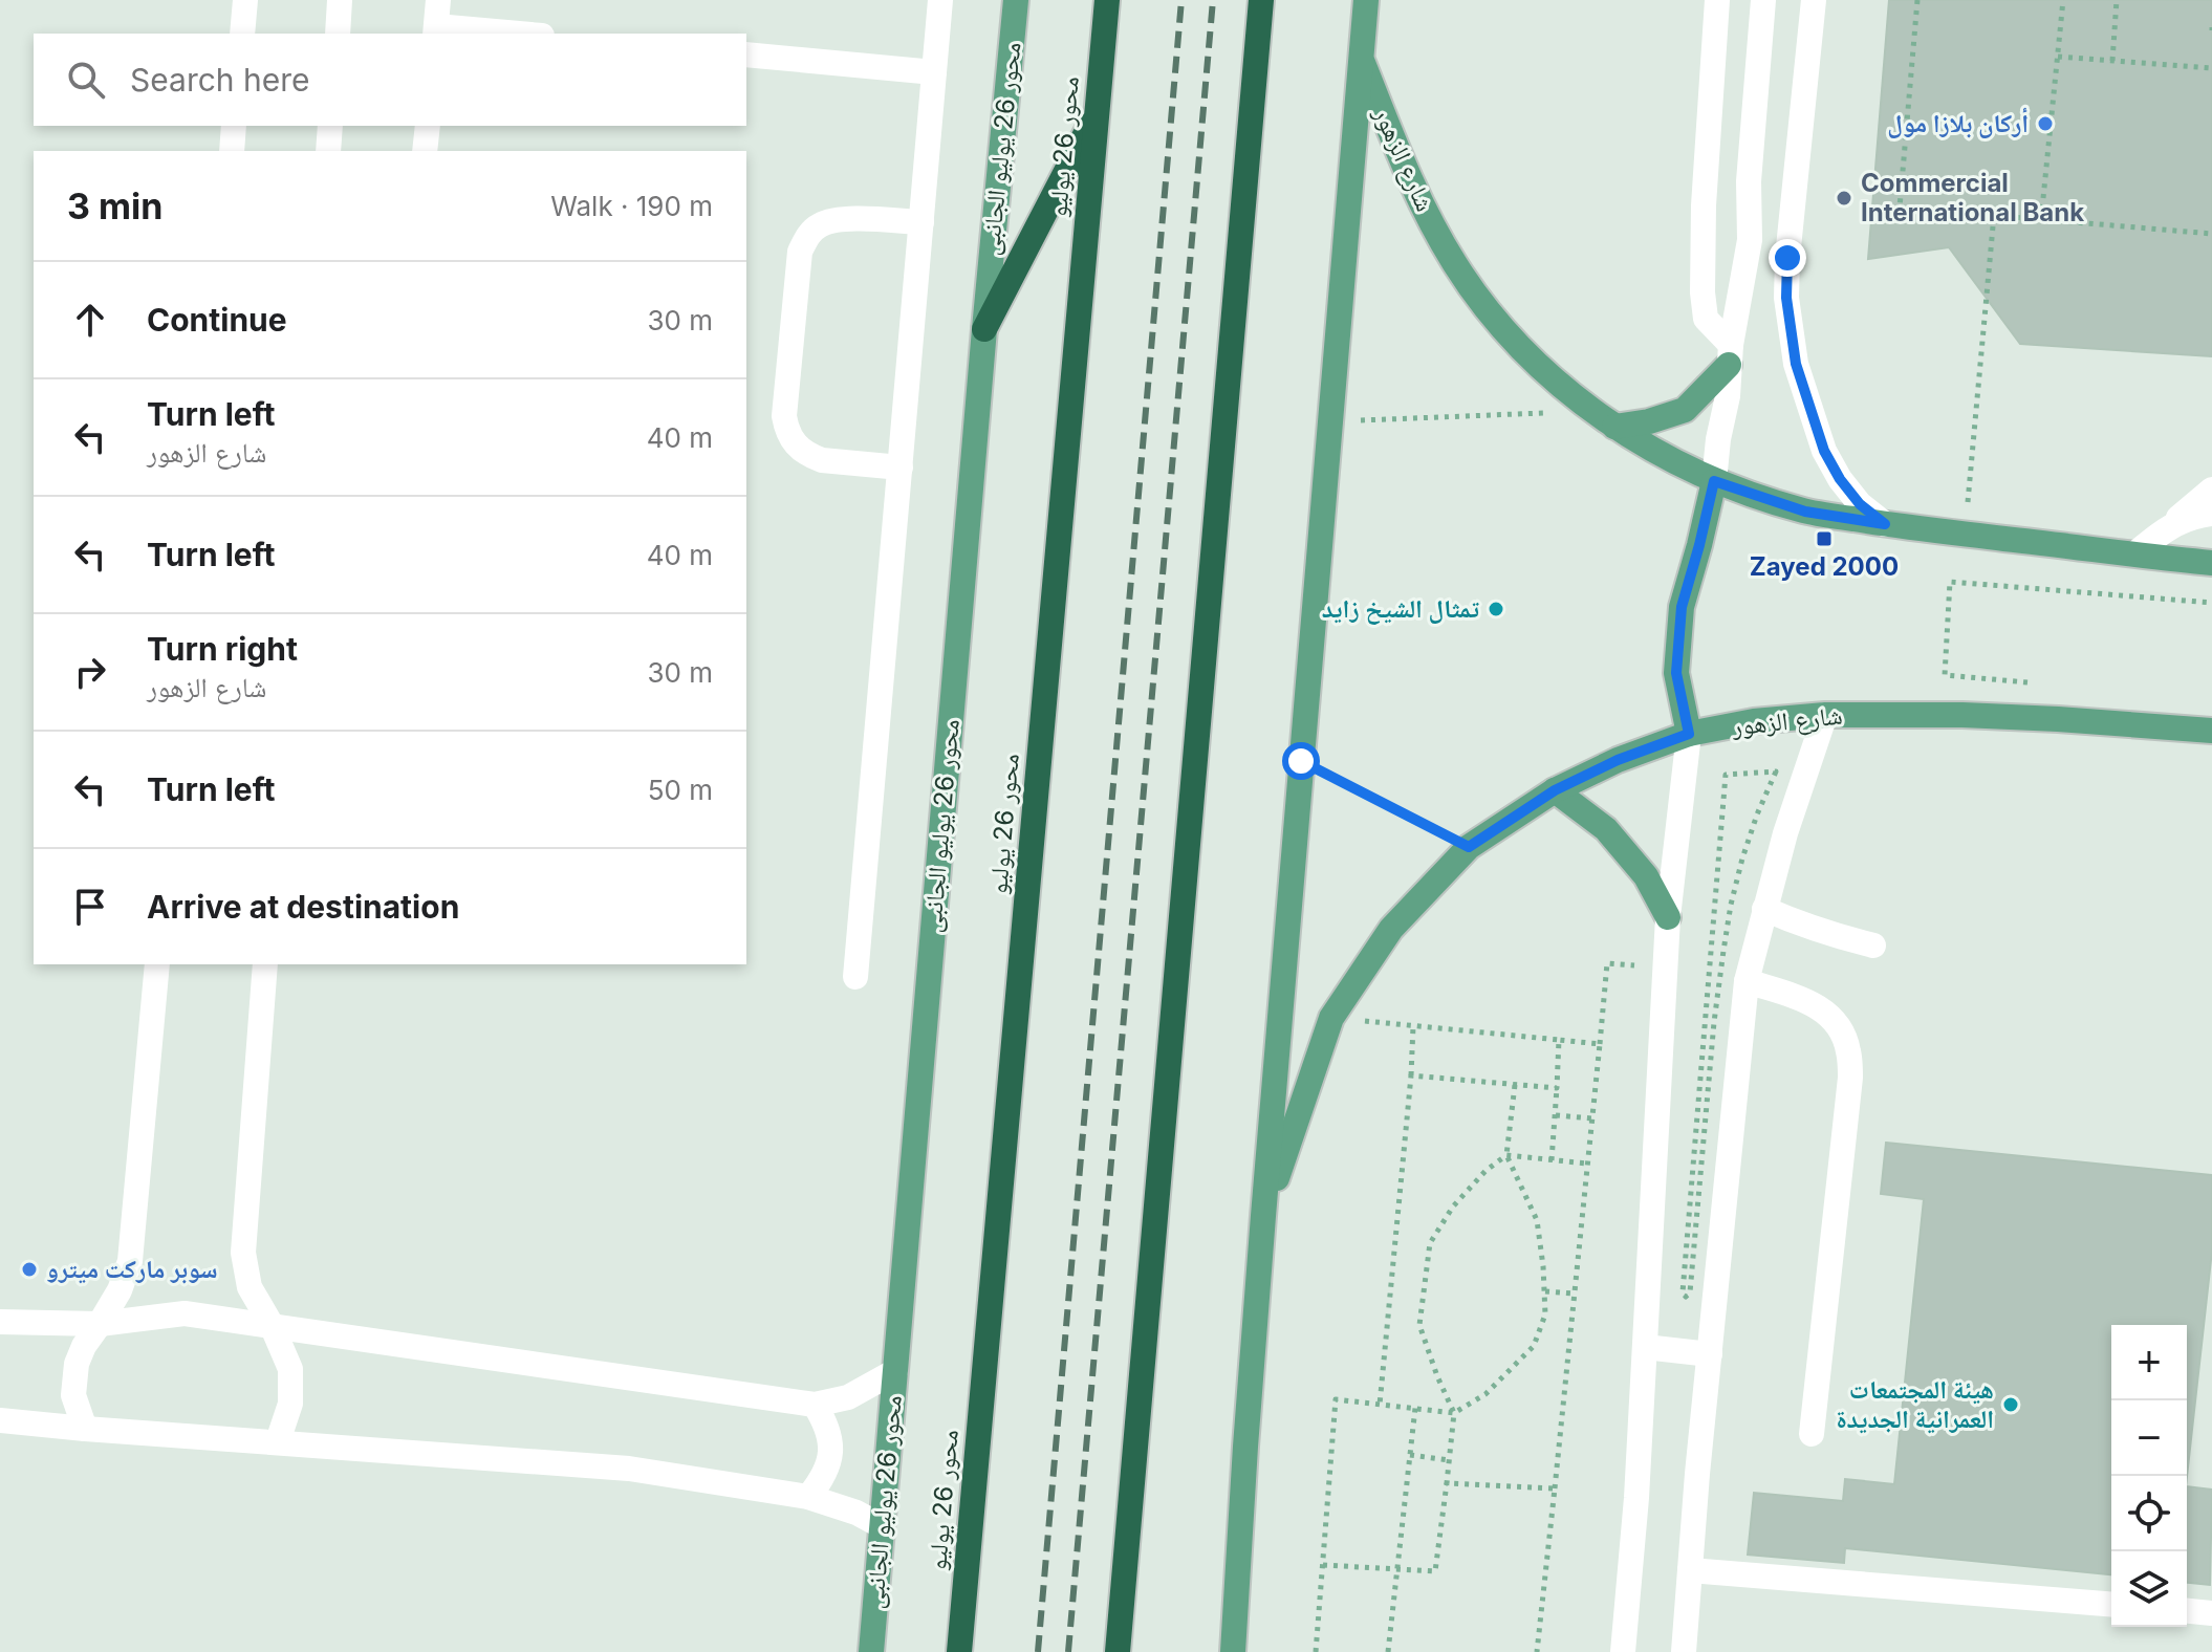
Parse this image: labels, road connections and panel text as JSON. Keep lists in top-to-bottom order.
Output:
{
  "streets": {
    "highway": ["محور 26 يوليو"],
    "main road": ["محور 26 يوليو الجانبى", "شارع الزهور"]
  },
  "places": {
    "other": [
      "أركان بلازا مول",
      "Commercial International Bank",
      "تمثال الشيخ زايد",
      "سوبر ماركت ميترو",
      "هيئة المجتمعات العمرانية الجديدة"
    ],
    "transit": ["Zayed 2000"]
  },
  "page": {
    "search": "Search here",
    "heading": ["3 min", "Walk · 190 m"],
    "list": [
      ["Continue", "30 m"],
      ["Turn left", "شارع الزهور", "40 m"],
      ["Turn left", "40 m"],
      ["Turn right", "شارع الزهور", "30 m"],
      ["Turn left", "50 m"],
      "Arrive at destination"
    ],
    "map_buttons": ["+", "−"]
  }
}
